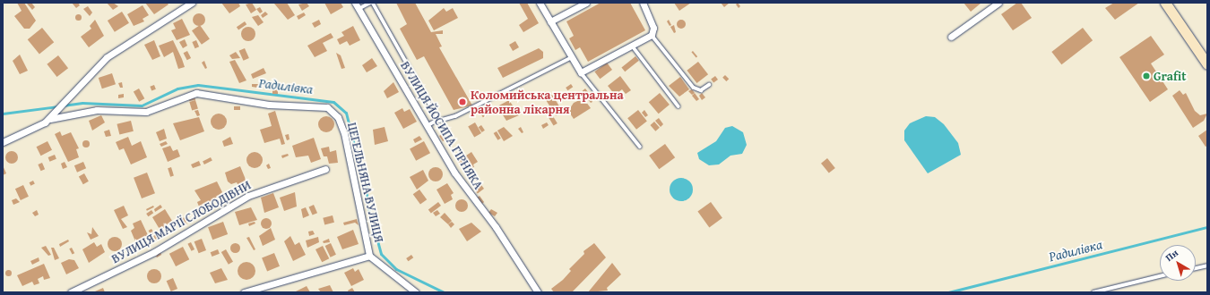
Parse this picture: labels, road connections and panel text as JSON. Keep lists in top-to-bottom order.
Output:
{
  "streets": {
    "street": ["ВУЛИЦЯ ЙОСИПА ГІРНЯКА", "ЦЕГЕЛЬНЯНА ВУЛИЦЯ", "ВУЛИЦЯ МАРІЇ СЛОБОДІВНИ"]
  },
  "water": ["Радилівка"],
  "places": ["Grafit", "Коломийська центральна районна лікарня"],
  "north": "top left"
}
